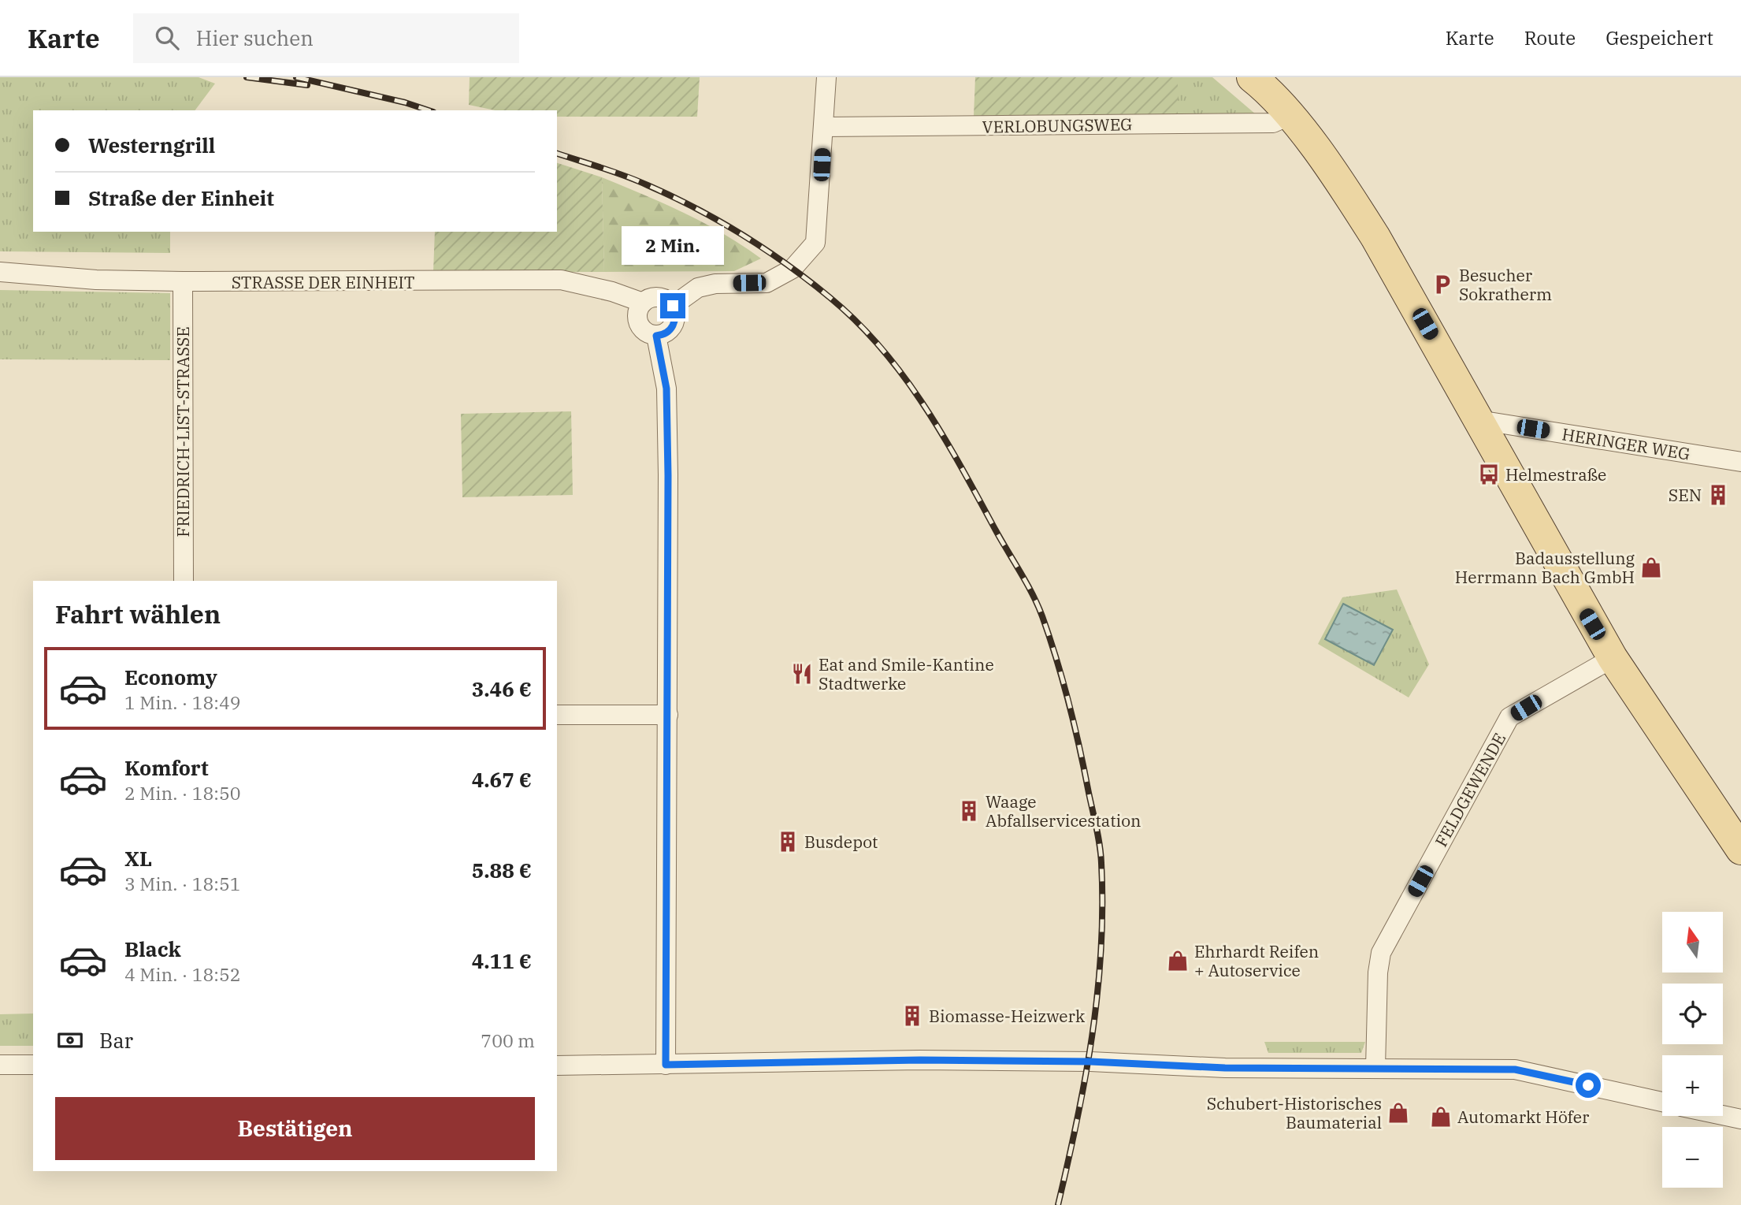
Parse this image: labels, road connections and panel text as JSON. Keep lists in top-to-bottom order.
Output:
{
  "streets": {
    "street": [
      "VERLOBUNGSWEG",
      "STRASSE DER EINHEIT",
      "FRIEDRICH-LIST-STRASSE",
      "HERINGER WEG",
      "FELDGEWENDE"
    ]
  },
  "crossings": [
    ["STRASSE DER EINHEIT", "FRIEDRICH-LIST-STRASSE"]
  ],
  "places": {
    "parking": ["Besucher Sokratherm"],
    "bus stop": ["Helmestraße"],
    "building": [
      "SEN",
      "Waage Abfallservicestation",
      "Busdepot",
      "Biomasse-Heizwerk"
    ],
    "shop": [
      "Badausstellung Herrmann Bach GmbH",
      "Ehrhardt Reifen + Autoservice",
      "Schubert-Historisches Baumaterial",
      "Automarkt Höfer"
    ],
    "restaurant": ["Eat and Smile-Kantine Stadtwerke"]
  },
  "north": "top",
  "page": {
    "header": "Karte",
    "search": "Hier suchen",
    "nav": ["Karte", "Route", "Gespeichert"],
    "banner": ["Westerngrill", "Straße der Einheit"],
    "bubble": "2 Min.",
    "heading": "Fahrt wählen",
    "list": [
      {
        "name": "Economy",
        "note": "1 Min. · 18:49",
        "value": "3.46 €"
      },
      {
        "name": "Komfort",
        "note": "2 Min. · 18:50",
        "value": "4.67 €"
      },
      {
        "name": "XL",
        "note": "3 Min. · 18:51",
        "value": "5.88 €"
      },
      {
        "name": "Black",
        "note": "4 Min. · 18:52",
        "value": "4.11 €"
      }
    ],
    "map_buttons": ["+", "−"],
    "pay": ["Bar", "700 m"],
    "buttons": "Bestätigen"
  }
}
